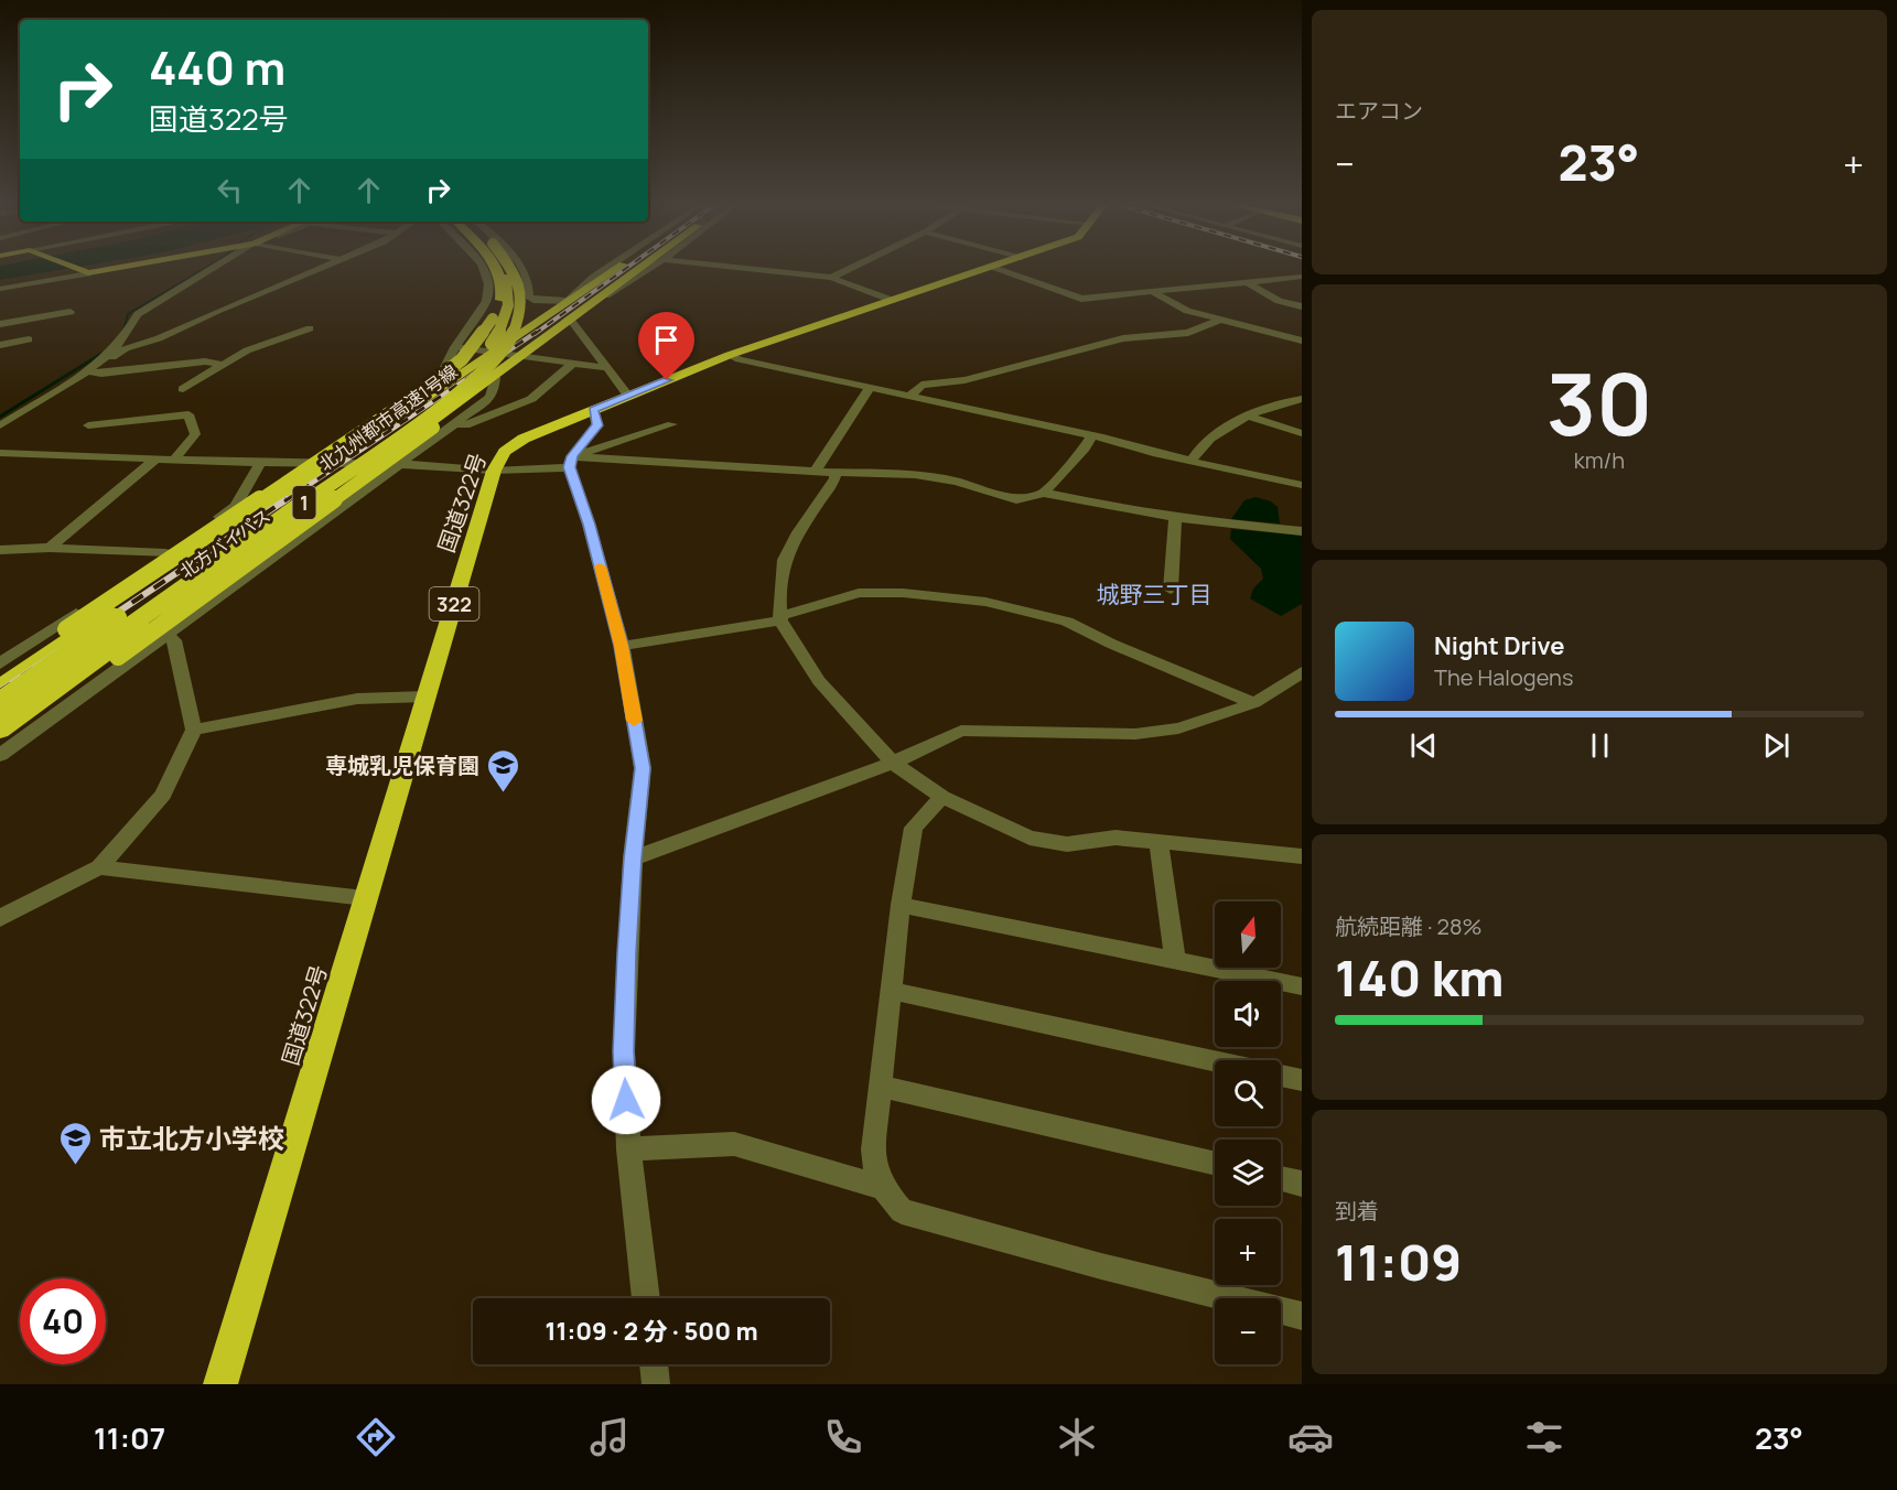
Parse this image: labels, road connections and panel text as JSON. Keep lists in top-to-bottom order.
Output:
{
  "streets": {
    "highway": [
      "北九州都市高速1号線",
      "1",
      "国道322号",
      "北方バイパス",
      "322"
    ]
  },
  "districts": ["城野三丁目"],
  "places": {
    "school or university": ["専城乳児保育園", "市立北方小学校"]
  },
  "north": "top",
  "page": {
    "tile": [
      "エアコン",
      ["30", "km/h"],
      ["航続距離 · 28%", "140 km"],
      ["到着", "11:09"]
    ],
    "turn": ["440 m", "国道322号"],
    "heat": ["−", "23°", "+"],
    "song": ["Night Drive", "The Halogens"],
    "map_buttons": ["+", "−"],
    "limit": "40",
    "trip": "11:09 · 2 分 · 500 m",
    "tabs": ["11:07", "23°"]
  }
}
